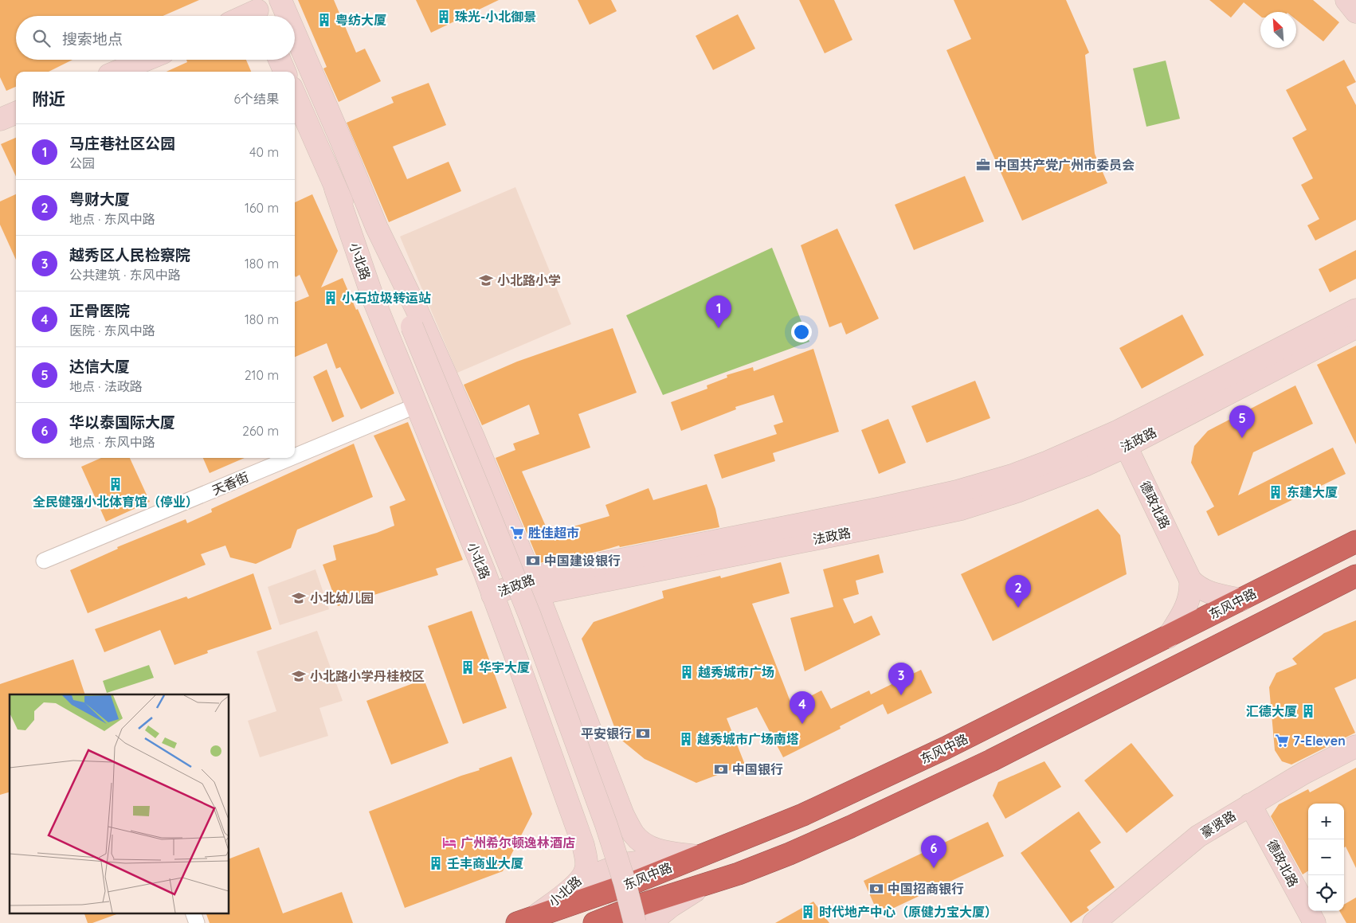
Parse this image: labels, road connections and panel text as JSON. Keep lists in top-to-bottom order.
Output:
{
  "streets": {
    "highway": ["东风中路"],
    "street": [
      "小北路",
      "法政路",
      "天香街",
      "德政北路",
      "豪贤路"
    ]
  },
  "crossings": [
    ["小北路", "法政路"],
    ["小北路", "天香街"],
    ["小北路", "东风中路"],
    ["法政路", "德政北路"],
    ["德政北路", "豪贤路"]
  ],
  "places": {
    "building": [
      "珠光-小北御景",
      "粤纺大厦",
      "小石垃圾转运站",
      "全民健强小北体育馆（停业）",
      "东建大厦",
      "华宇大厦",
      "越秀城市广场",
      "汇德大厦",
      "越秀城市广场南塔",
      "壬丰商业大厦",
      "时代地产中心（原健力宝大厦）"
    ],
    "office": ["中国共产党广州市委员会"],
    "school or university": ["小北路小学", "小北幼儿园", "小北路小学丹桂校区"],
    "supermarket": ["胜佳超市", "7-Eleven"],
    "bank": [
      "中国建设银行",
      "平安银行",
      "中国银行",
      "中国招商银行"
    ],
    "hotel": ["广州希尔顿逸林酒店"]
  },
  "north": "top left",
  "page": {
    "search": "搜索地点",
    "heading": ["附近", "6个结果"],
    "list": [
      {
        "mark": "1",
        "name": "马庄巷社区公园",
        "note": "公园",
        "value": "40 m"
      },
      {
        "mark": "2",
        "name": "粤财大厦",
        "note": "地点 · 东风中路",
        "value": "160 m"
      },
      {
        "mark": "3",
        "name": "越秀区人民检察院",
        "note": "公共建筑 · 东风中路",
        "value": "180 m"
      },
      {
        "mark": "4",
        "name": "正骨医院",
        "note": "医院 · 东风中路",
        "value": "180 m"
      },
      {
        "mark": "5",
        "name": "达信大厦",
        "note": "地点 · 法政路",
        "value": "210 m"
      },
      {
        "mark": "6",
        "name": "华以泰国际大厦",
        "note": "地点 · 东风中路",
        "value": "260 m"
      }
    ],
    "pins": [
      "1",
      "5",
      "2",
      "3",
      "4",
      "6"
    ],
    "map_buttons": ["+", "−"]
  }
}
